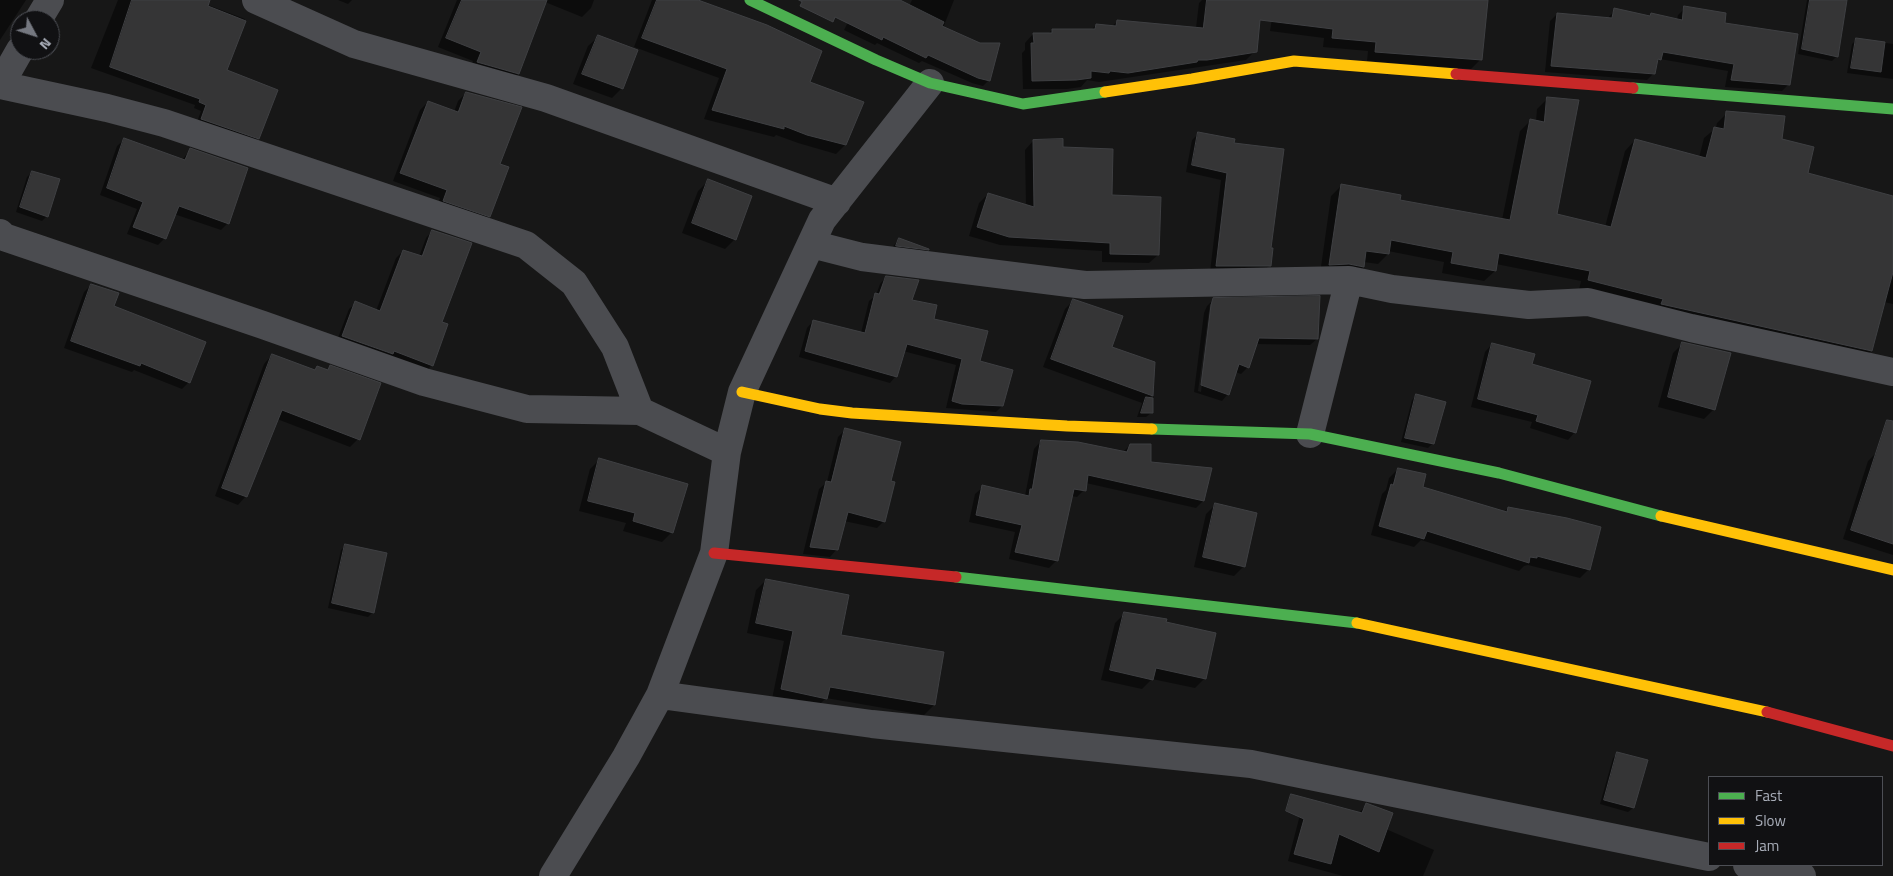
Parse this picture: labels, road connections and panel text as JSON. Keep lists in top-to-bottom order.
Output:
{
  "legend": ["Fast", "Slow", "Jam"],
  "north": "bottom right"
}
